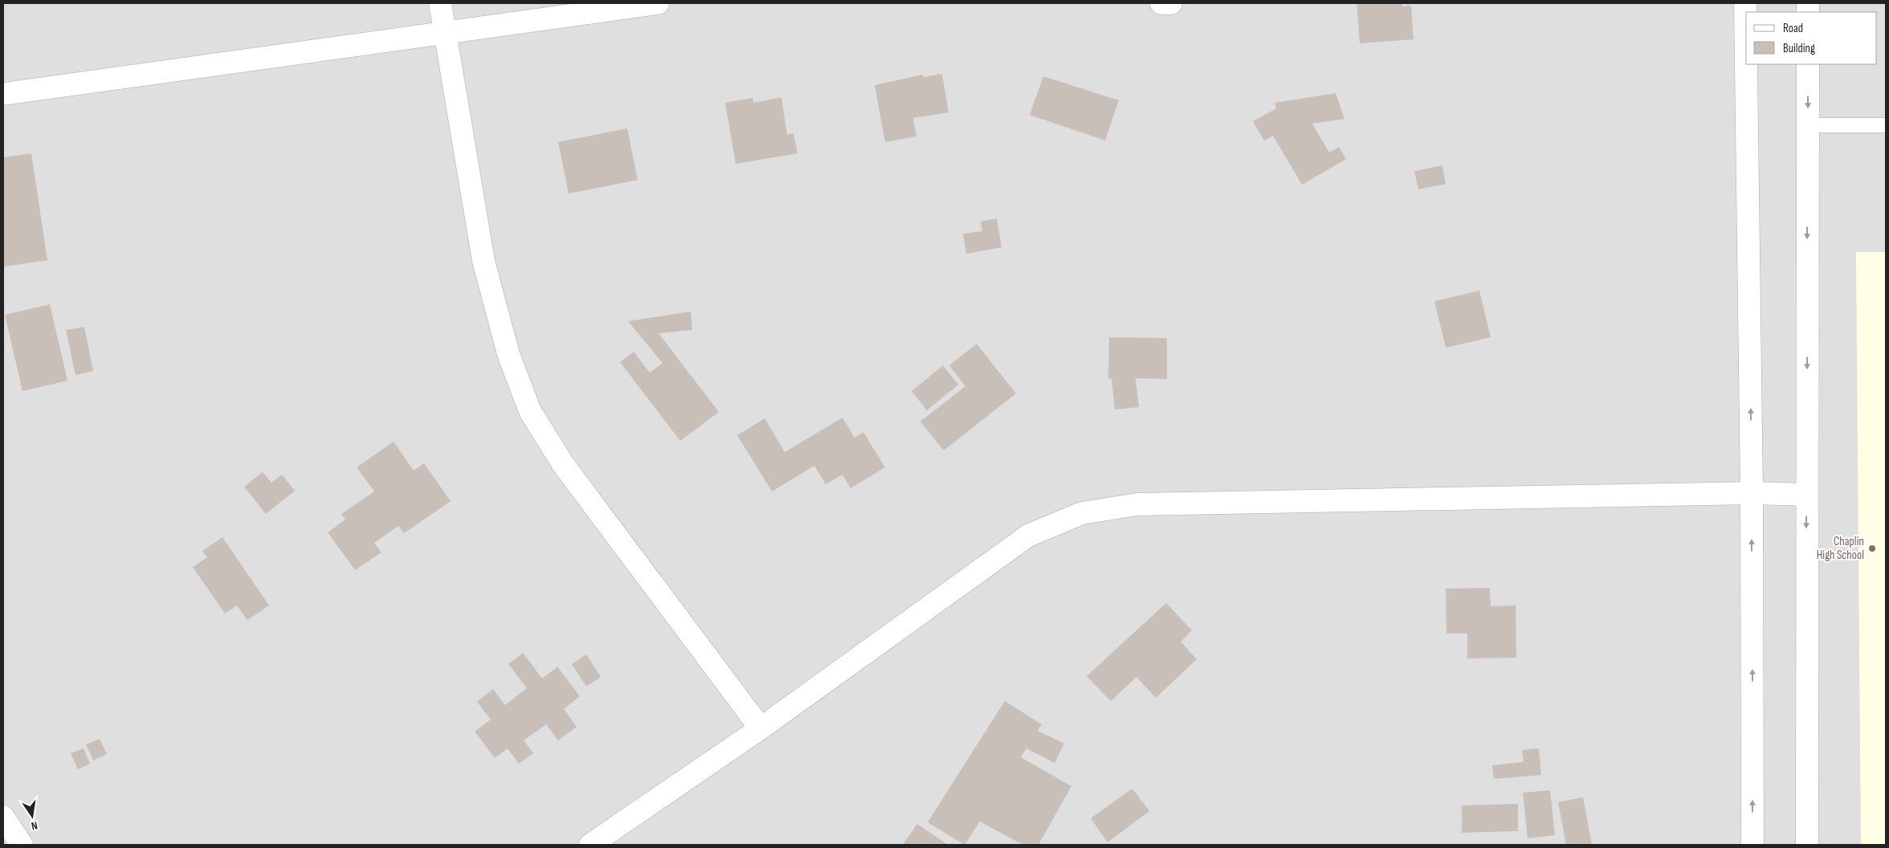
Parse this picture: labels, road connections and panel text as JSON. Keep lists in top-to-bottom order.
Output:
{
  "places": ["Chaplin High School"],
  "legend": ["Road", "Building"],
  "north": "bottom"
}
